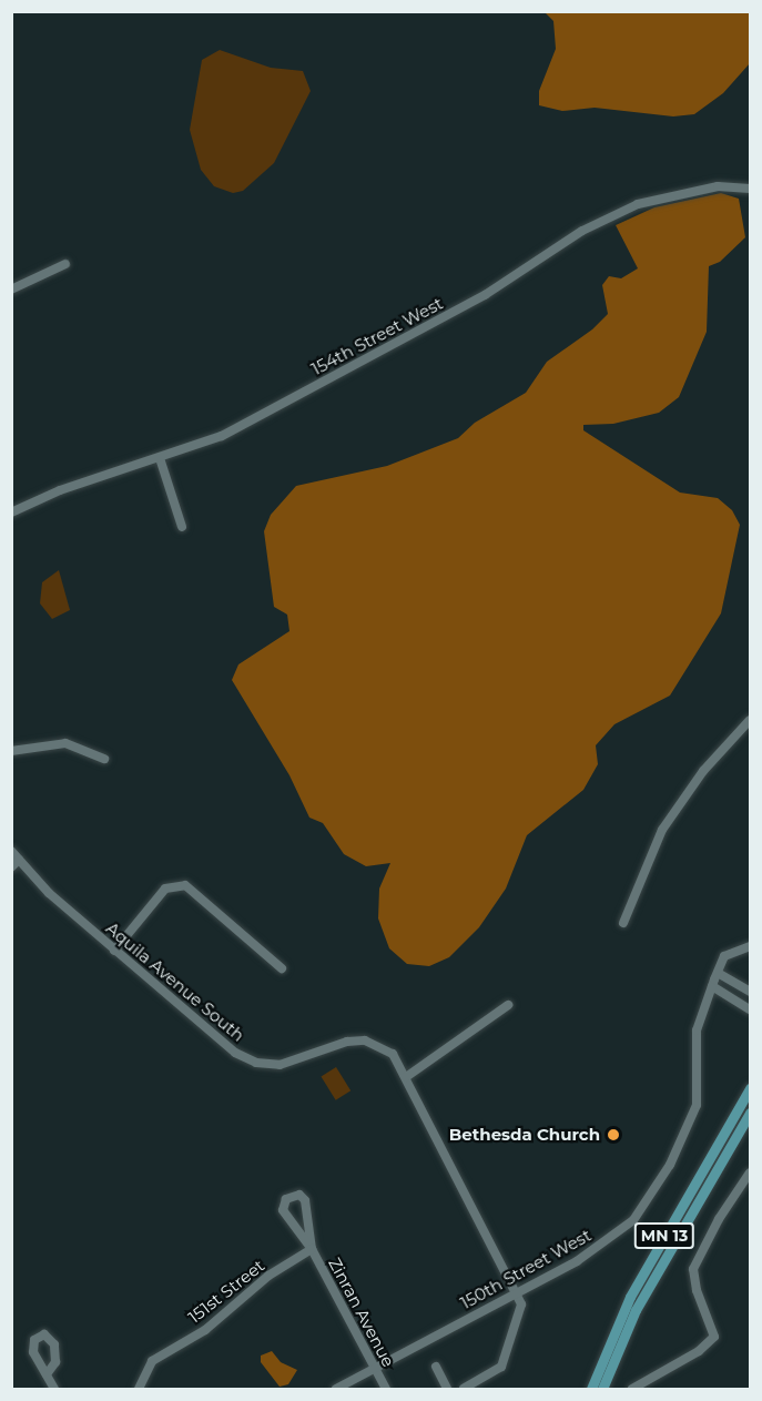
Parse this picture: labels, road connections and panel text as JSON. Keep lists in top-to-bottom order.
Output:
{
  "streets": {
    "main road": ["MN 13"],
    "street": [
      "154th Street West",
      "Aquila Avenue South",
      "150th Street West",
      "151st Street",
      "Zinran Avenue"
    ]
  },
  "crossings": [
    ["Aquila Avenue South", "150th Street West"],
    ["150th Street West", "Zinran Avenue"],
    ["151st Street", "Zinran Avenue"]
  ],
  "places": ["Bethesda Church"]
}
